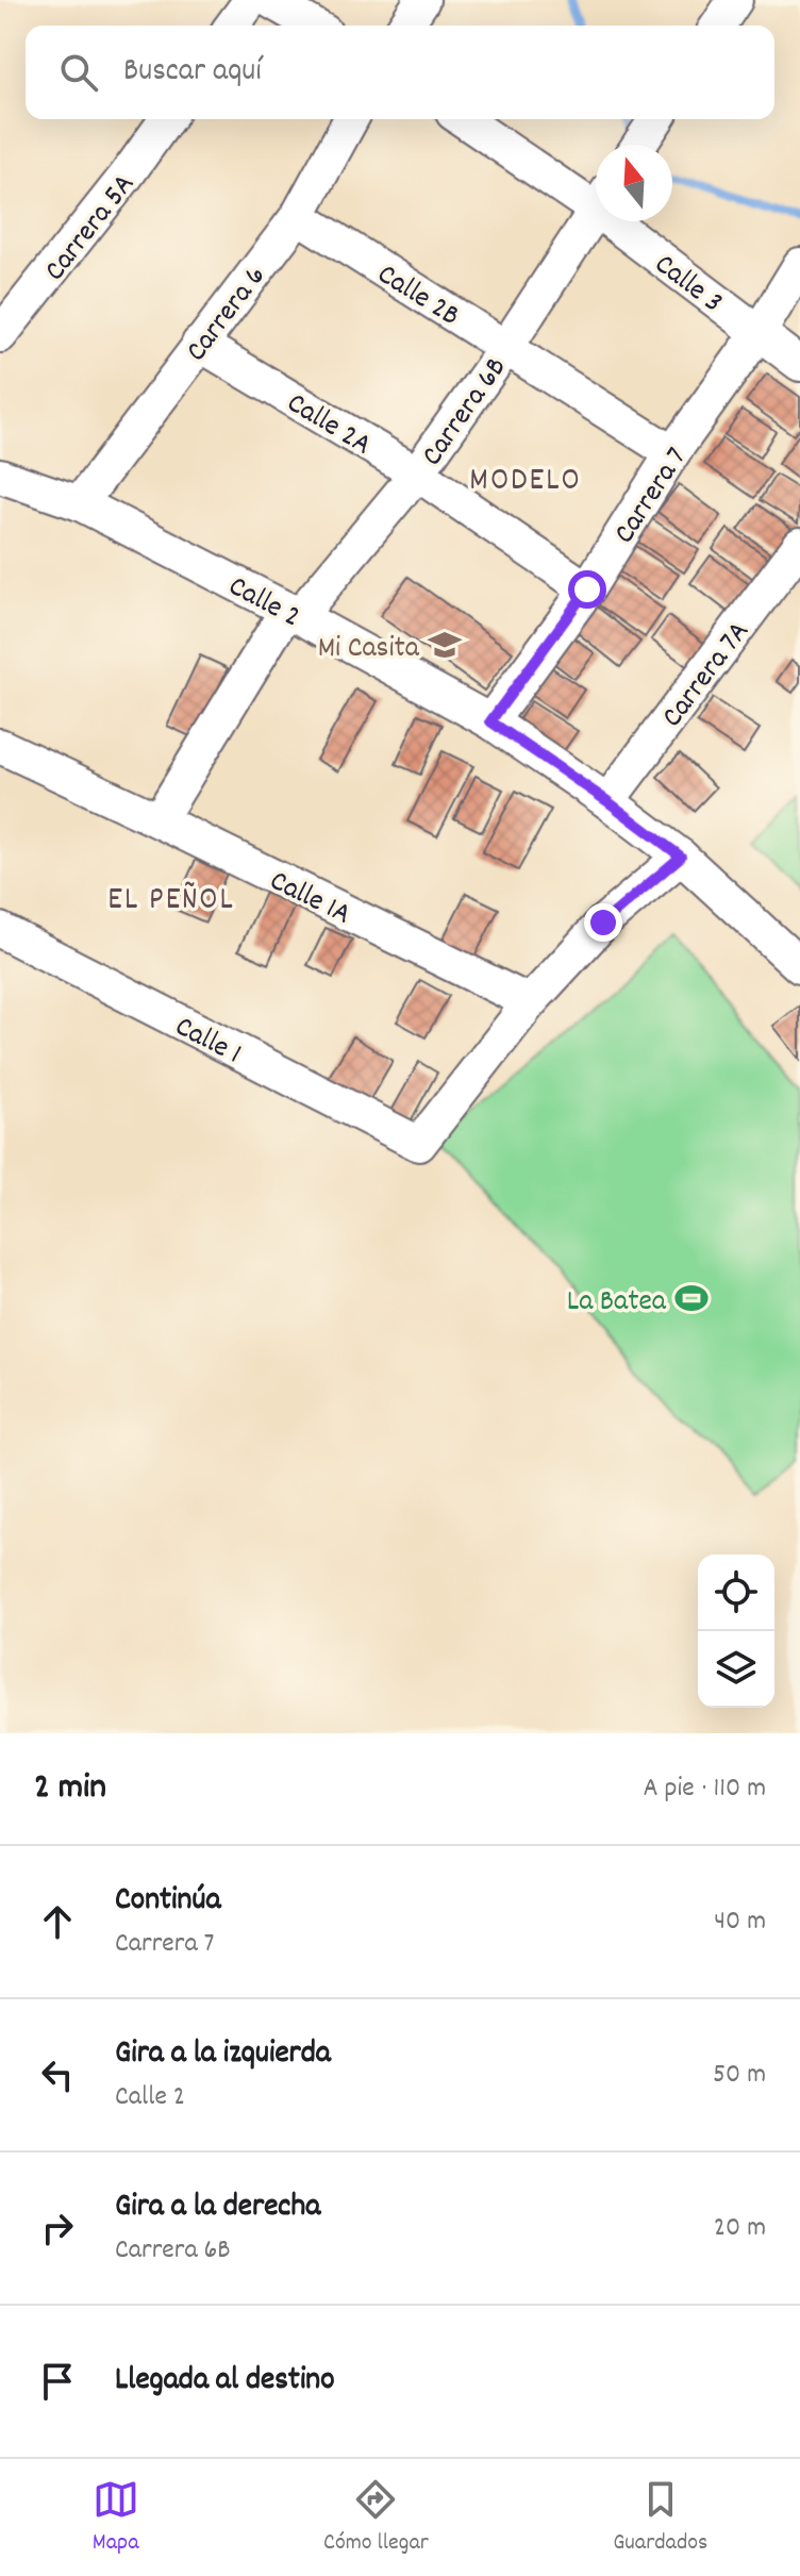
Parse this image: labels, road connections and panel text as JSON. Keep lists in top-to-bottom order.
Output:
{
  "streets": {
    "street": [
      "Carrera 5A",
      "Calle 3",
      "Calle 2B",
      "Carrera 6",
      "Carrera 6B",
      "Calle 2A",
      "Carrera 7",
      "Calle 2",
      "Carrera 7A",
      "Calle 1A",
      "Calle 1"
    ]
  },
  "crossings": [
    ["Calle 3", "Carrera 7"],
    ["Calle 2B", "Carrera 6"],
    ["Calle 2B", "Carrera 6B"],
    ["Calle 2B", "Carrera 7"],
    ["Carrera 6", "Calle 2A"],
    ["Carrera 6", "Calle 2"],
    ["Carrera 6B", "Calle 2A"],
    ["Carrera 6B", "Calle 2"],
    ["Carrera 6B", "Calle 1A"],
    ["Calle 2A", "Carrera 7"],
    ["Carrera 7", "Calle 2"],
    ["Calle 2", "Carrera 7A"],
    ["Calle 1A", "Calle 1"]
  ],
  "districts": ["MODELO", "EL PEÑOL"],
  "places": {
    "school or university": ["Mi Casita"],
    "sports": ["La Batea"]
  },
  "north": "top",
  "page": {
    "search": "Buscar aquí",
    "heading": ["2 min", "A pie · 110 m"],
    "list": [
      ["Continúa", "Carrera 7", "40 m"],
      ["Gira a la izquierda", "Calle 2", "50 m"],
      ["Gira a la derecha", "Carrera 6B", "20 m"],
      "Llegada al destino"
    ],
    "nav": ["Mapa", "Cómo llegar", "Guardados"]
  }
}
